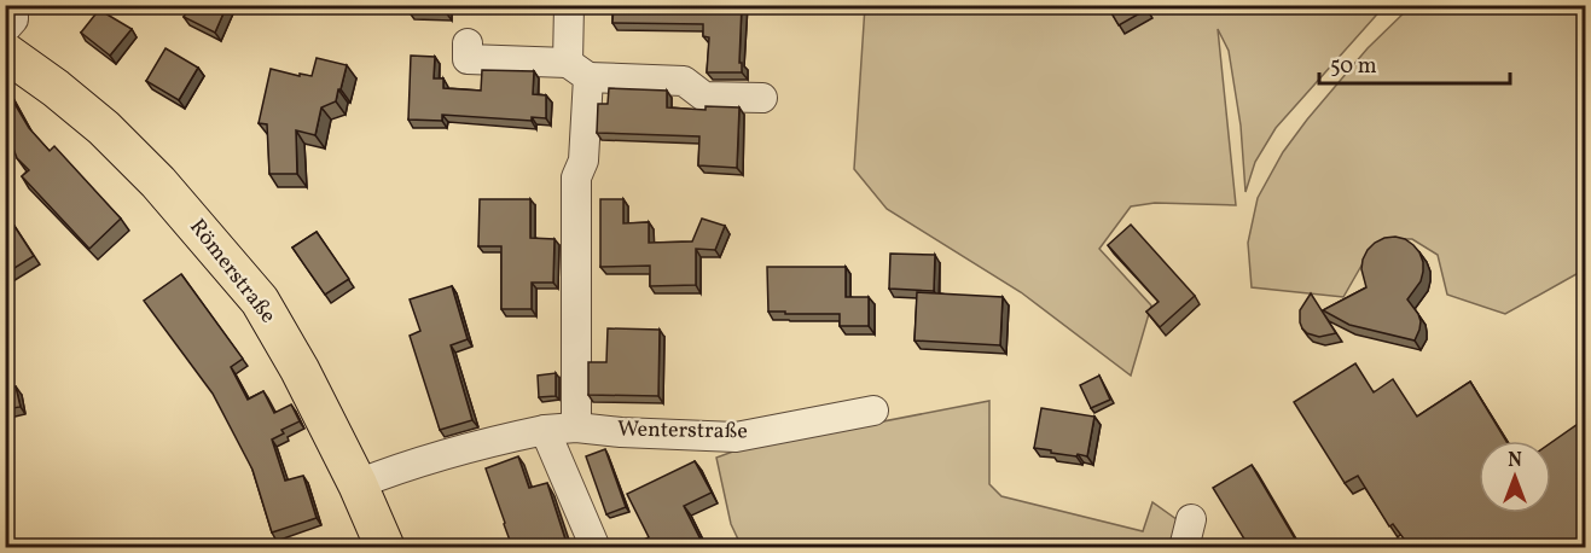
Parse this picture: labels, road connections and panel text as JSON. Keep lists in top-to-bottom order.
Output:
{
  "streets": {
    "main road": ["Römerstraße"],
    "street": ["Wenterstraße"]
  },
  "crossings": [
    ["Römerstraße", "Wenterstraße"]
  ],
  "scale_bar": "50 m",
  "north": "top"
}
